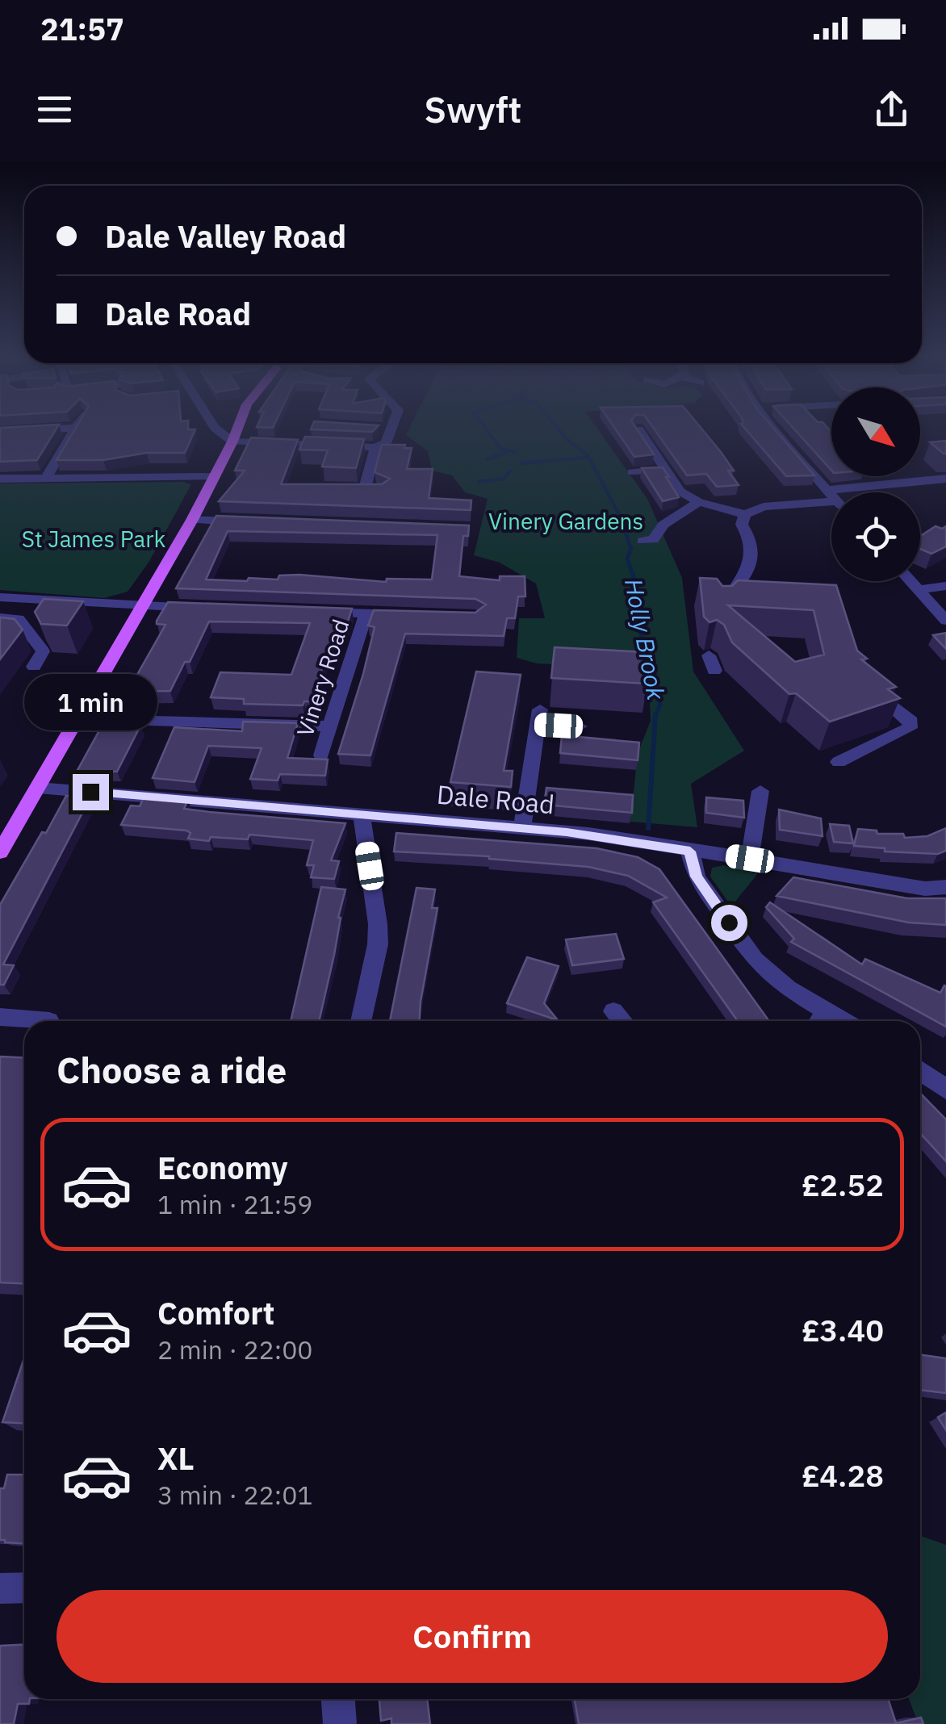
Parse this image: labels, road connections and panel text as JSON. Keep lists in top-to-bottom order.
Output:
{
  "streets": {
    "street": ["Vinery Road", "Dale Road"]
  },
  "water": ["Holly Brook"],
  "parks": ["Vinery Gardens", "St James Park"],
  "north": "bottom right",
  "page": {
    "status": "21:57",
    "header": "Swyft",
    "banner": ["Dale Valley Road", "Dale Road"],
    "bubble": "1 min",
    "heading": "Choose a ride",
    "list": [
      {
        "name": "Economy",
        "note": "1 min · 21:59",
        "value": "£2.52"
      },
      {
        "name": "Comfort",
        "note": "2 min · 22:00",
        "value": "£3.40"
      },
      {
        "name": "XL",
        "note": "3 min · 22:01",
        "value": "£4.28"
      }
    ],
    "buttons": "Confirm"
  }
}
